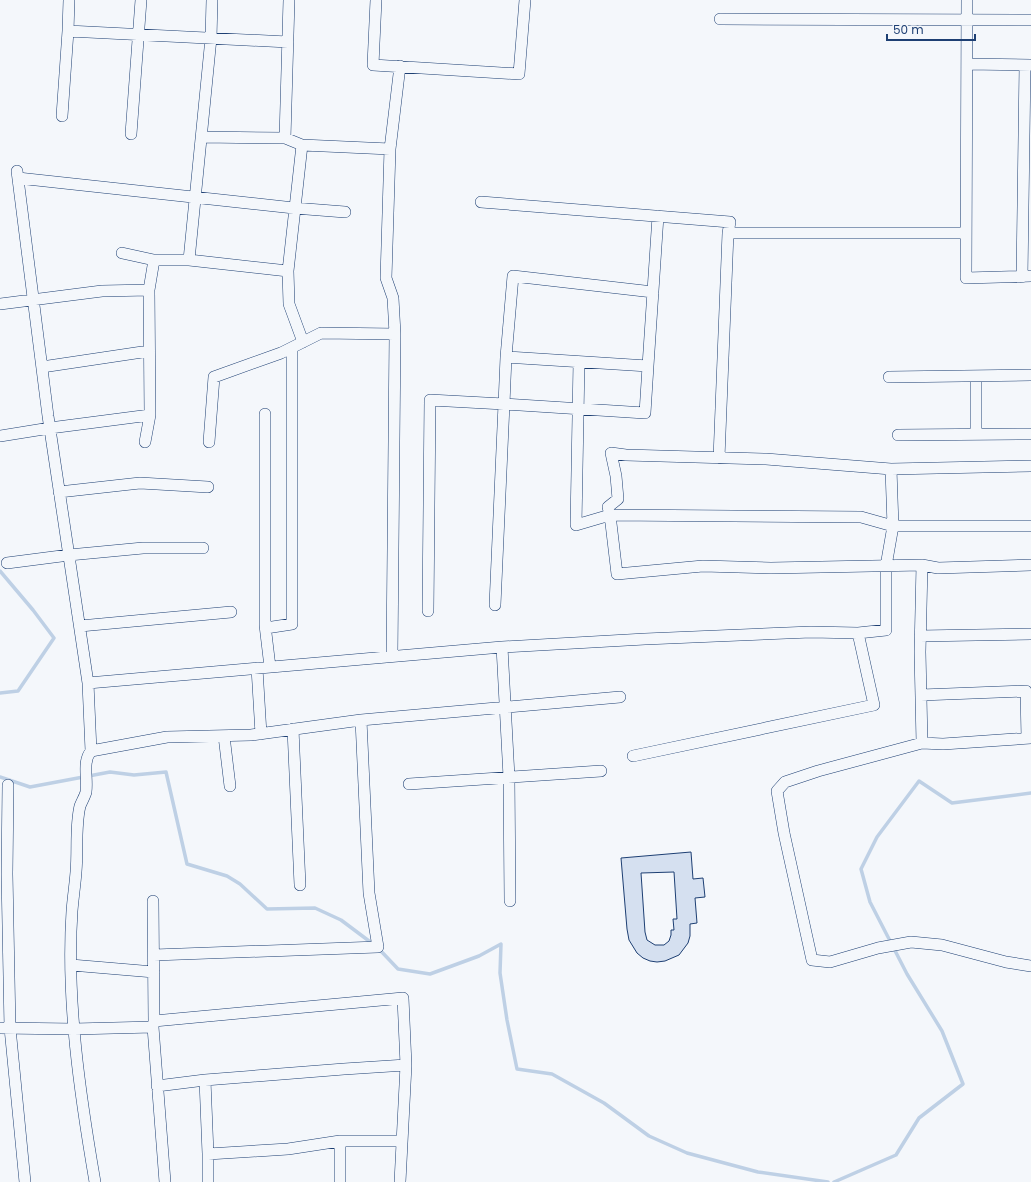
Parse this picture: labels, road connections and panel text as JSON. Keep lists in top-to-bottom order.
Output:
{
  "scale_bar": "50 m"
}
